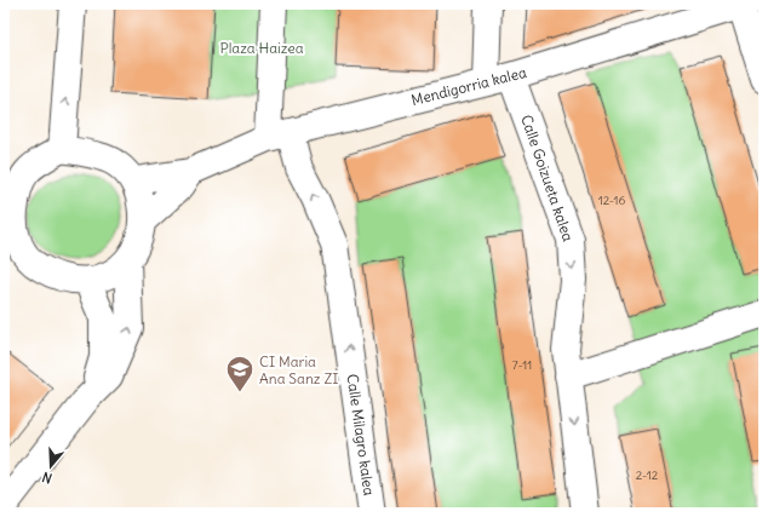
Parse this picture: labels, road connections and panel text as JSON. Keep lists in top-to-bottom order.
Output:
{
  "streets": {
    "street": ["Mendigorria kalea", "Calle Goizueta kalea", "Calle Milagro kalea"]
  },
  "crossings": [
    ["Mendigorria kalea", "Calle Goizueta kalea"],
    ["Mendigorria kalea", "Calle Milagro kalea"]
  ],
  "one_way": ["Calle Goizueta kalea", "Calle Milagro kalea"],
  "parks": ["Plaza Haizea"],
  "places": {
    "school or university": ["CI Maria Ana Sanz ZI"]
  },
  "house_numbers": ["12-16", "7-11", "2-12"],
  "north": "bottom"
}
